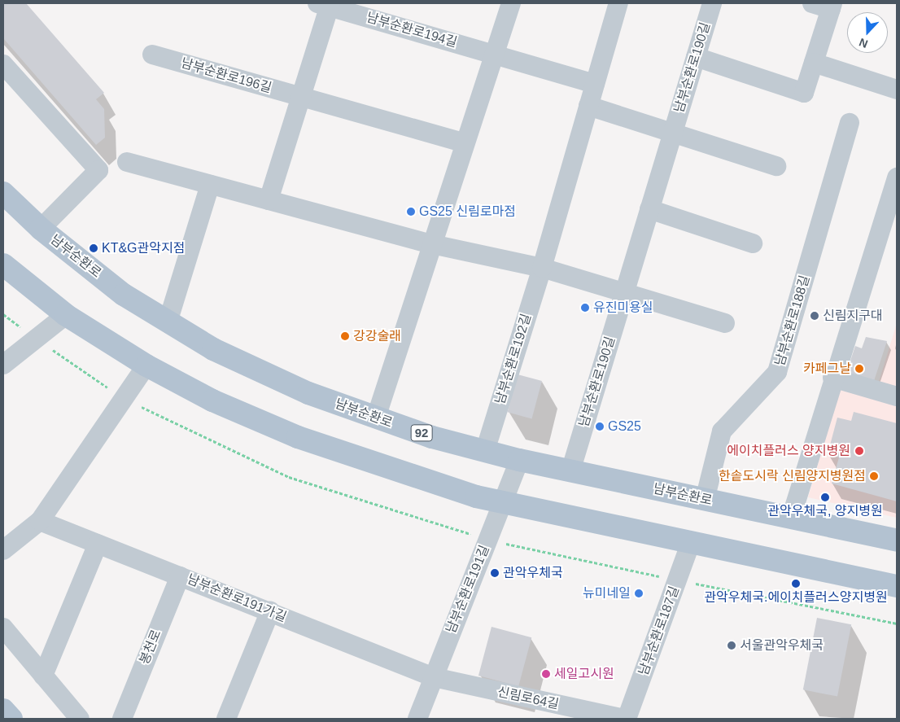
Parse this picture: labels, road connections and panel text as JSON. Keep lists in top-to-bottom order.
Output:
{
  "streets": {
    "main road": ["남부순환로", "92"],
    "street": [
      "남부순환로194길",
      "남부순환로190길",
      "남부순환로196길",
      "남부순환로188길",
      "남부순환로192길",
      "남부순환로191길",
      "남부순환로191가길",
      "남부순환로187길",
      "봉천로",
      "신림로64길"
    ]
  },
  "crossings": [
    ["남부순환로190길", "남부순환로"],
    ["남부순환로", "남부순환로188길"],
    ["남부순환로", "남부순환로192길"],
    ["남부순환로", "남부순환로191길"],
    ["남부순환로191길", "남부순환로191가길"],
    ["남부순환로191길", "신림로64길"],
    ["남부순환로191가길", "봉천로"],
    ["남부순환로191가길", "신림로64길"]
  ],
  "places": [
    "GS25 신림로마점",
    "KT&G관악지점",
    "유진미용실",
    "신림지구대",
    "강강술래",
    "카페그날",
    "GS25",
    "에이치플러스 양지병원",
    "한솥도시락 신림양지병원점",
    "관악우체국, 양지병원",
    "관악우체국",
    "관악우체국.에이치플러스양지병원",
    "뉴미네일",
    "서울관악우체국",
    "세일고시원"
  ],
  "north": "bottom"
}
